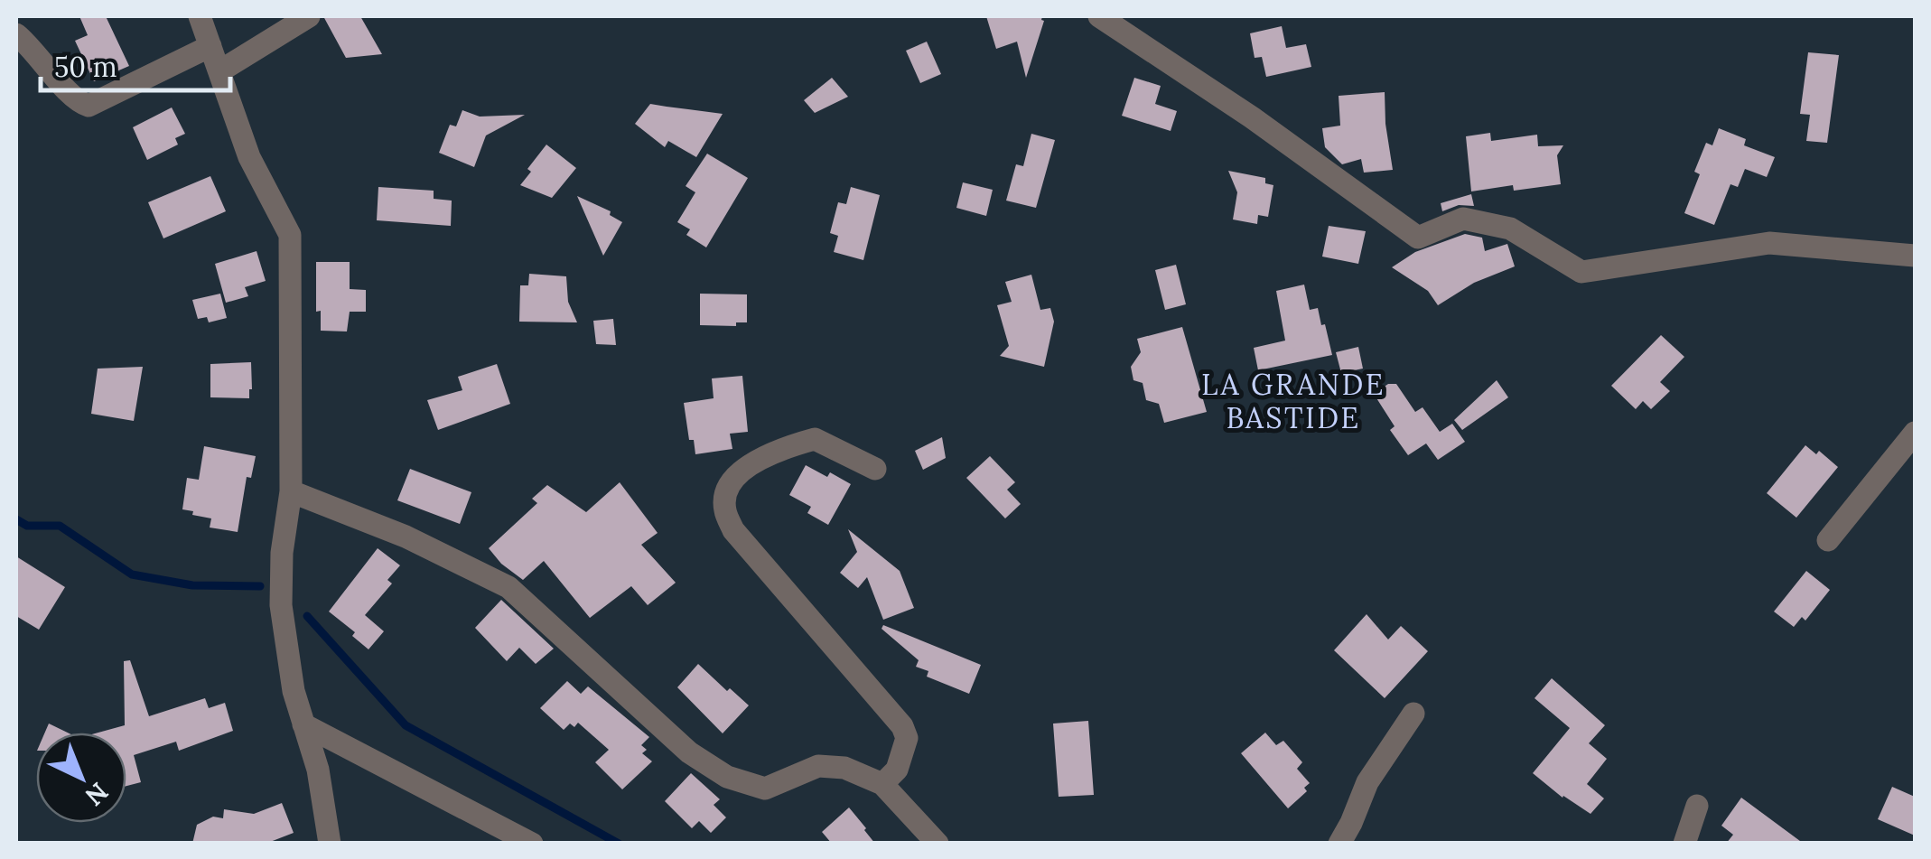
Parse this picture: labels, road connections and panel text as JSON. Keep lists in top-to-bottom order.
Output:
{
  "districts": ["LA GRANDE BASTIDE"],
  "scale_bar": "50 m",
  "north": "bottom right"
}
